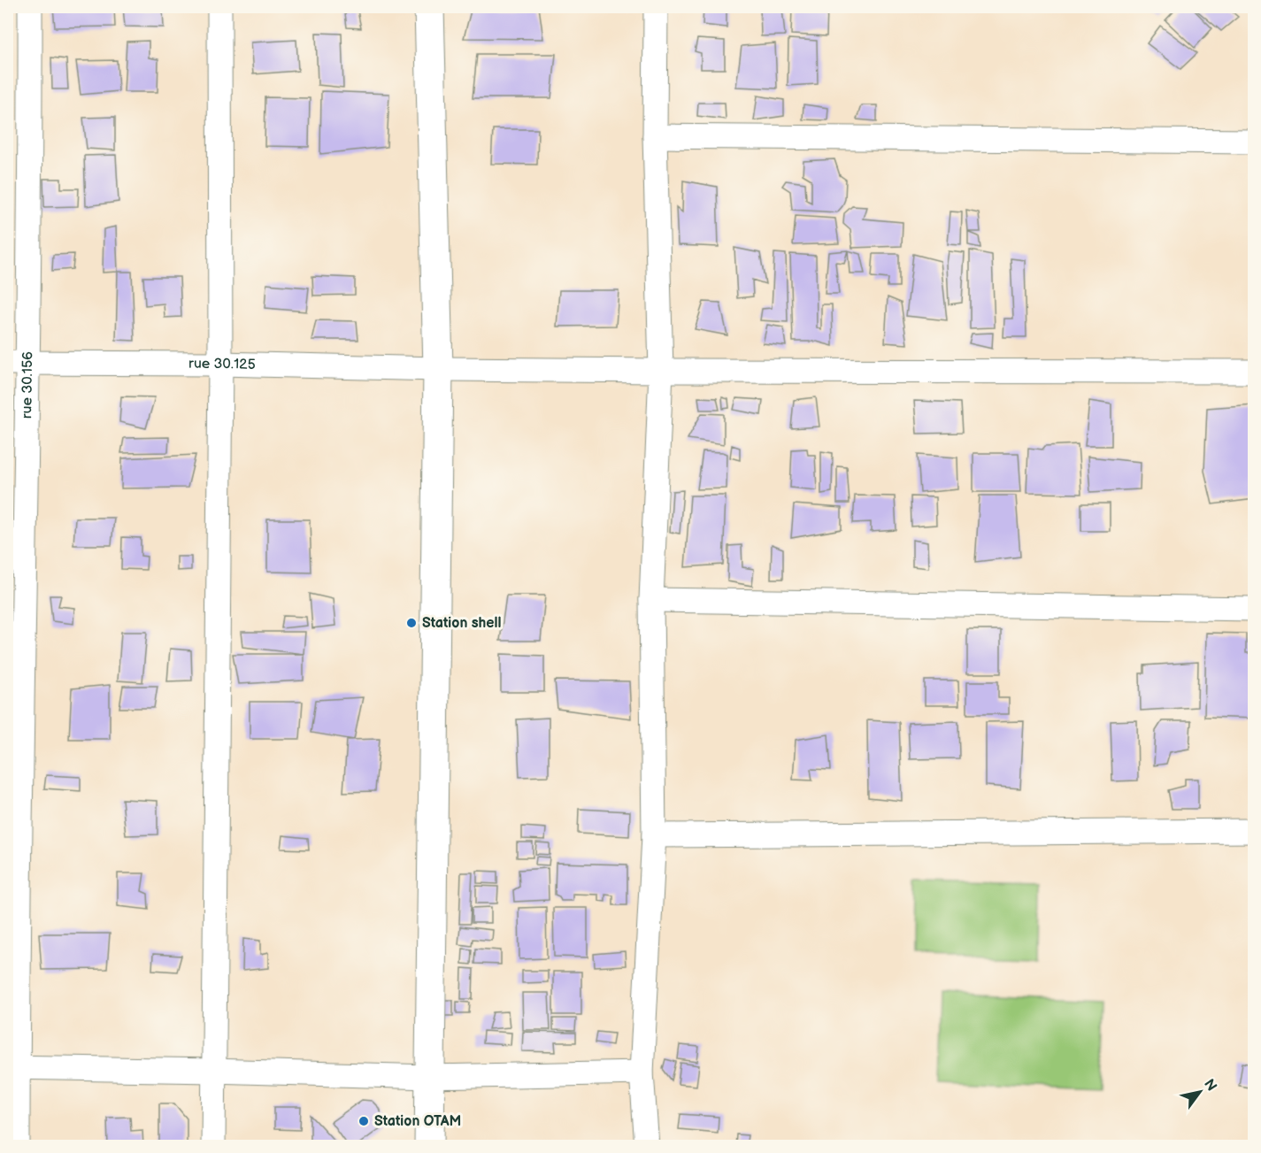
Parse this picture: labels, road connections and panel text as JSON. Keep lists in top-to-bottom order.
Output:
{
  "streets": {
    "street": ["rue 30.125", "rue 30.156"]
  },
  "crossings": [
    ["rue 30.125", "rue 30.156"]
  ],
  "places": ["Station shell", "Station OTAM"],
  "north": "top right"
}
